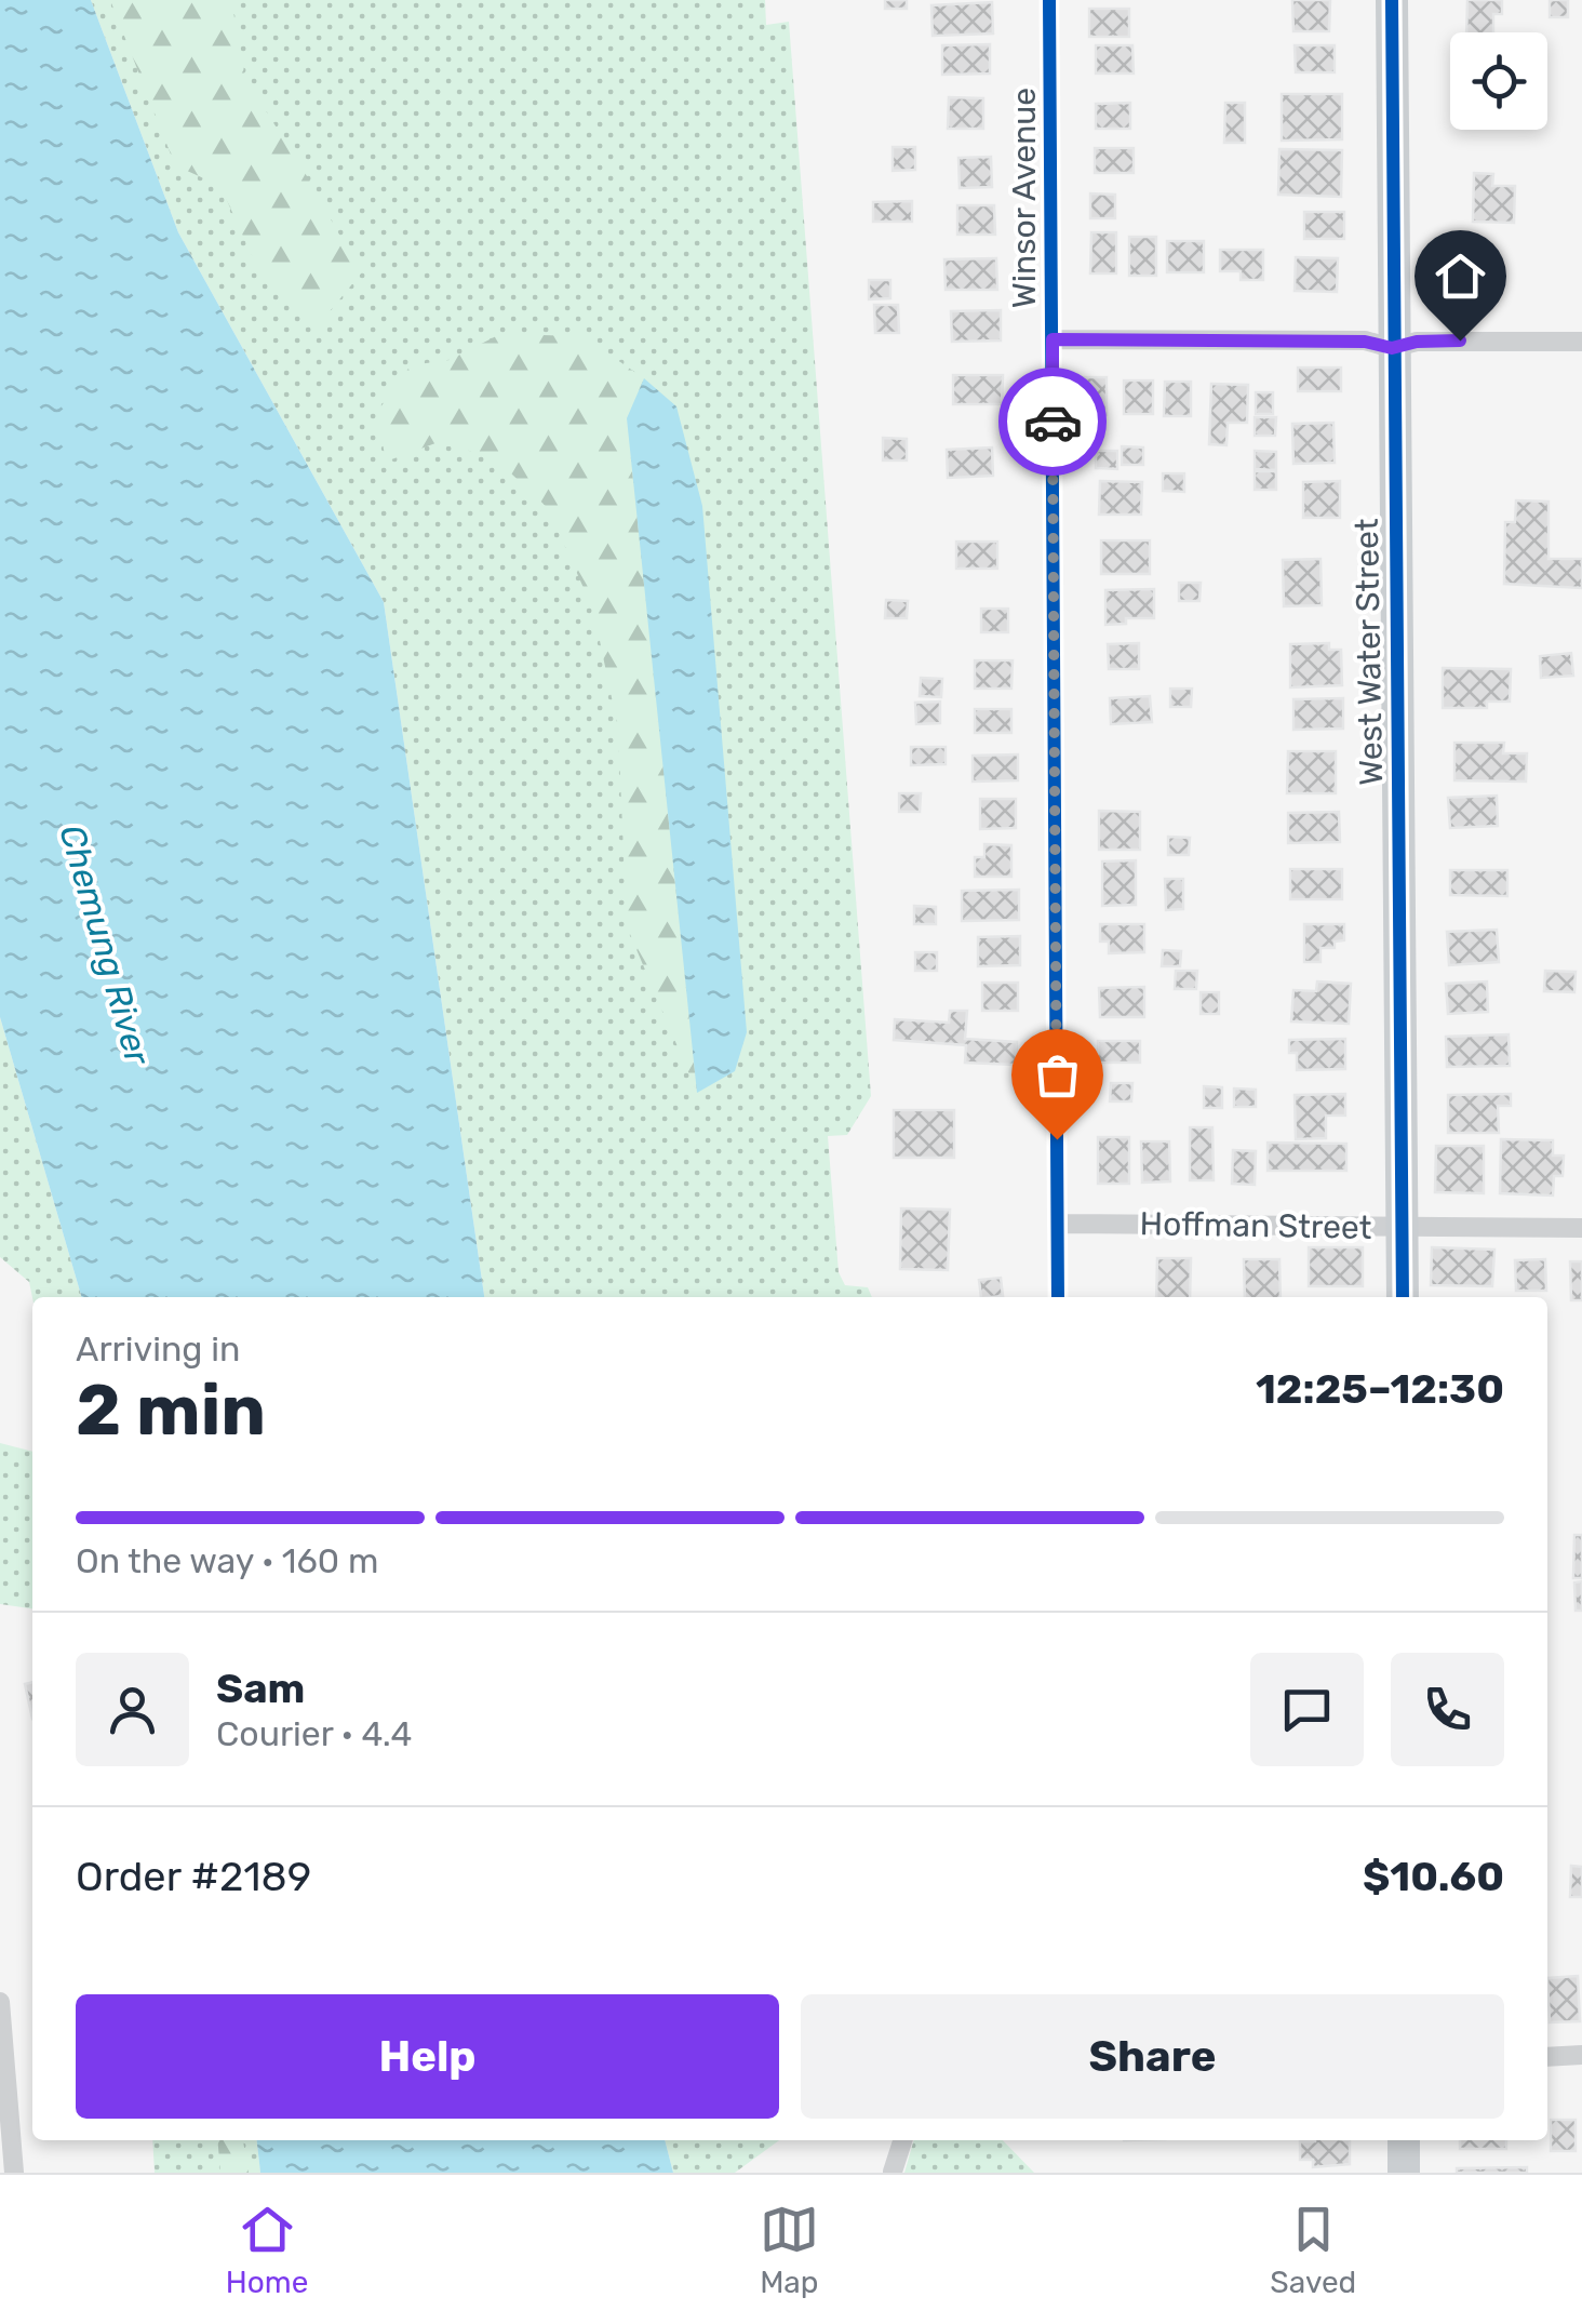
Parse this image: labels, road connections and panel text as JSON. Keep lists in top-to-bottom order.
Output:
{
  "streets": {
    "main road": ["West Water Street"],
    "street": ["Winsor Avenue", "Hoffman Street"]
  },
  "crossings": [
    ["Winsor Avenue", "Hoffman Street"],
    ["West Water Street", "Hoffman Street"]
  ],
  "water": ["Chemung River"],
  "page": {
    "heading": ["2 min", "Arriving in", "12:25–12:30"],
    "panel": [
      "Sam",
      "Courier · 4.4",
      "Order #2189",
      "$10.60"
    ],
    "bar": "On the way · 160 m",
    "buttons": ["Help", "Share"],
    "tabs": ["Home", "Map", "Saved"]
  }
}
